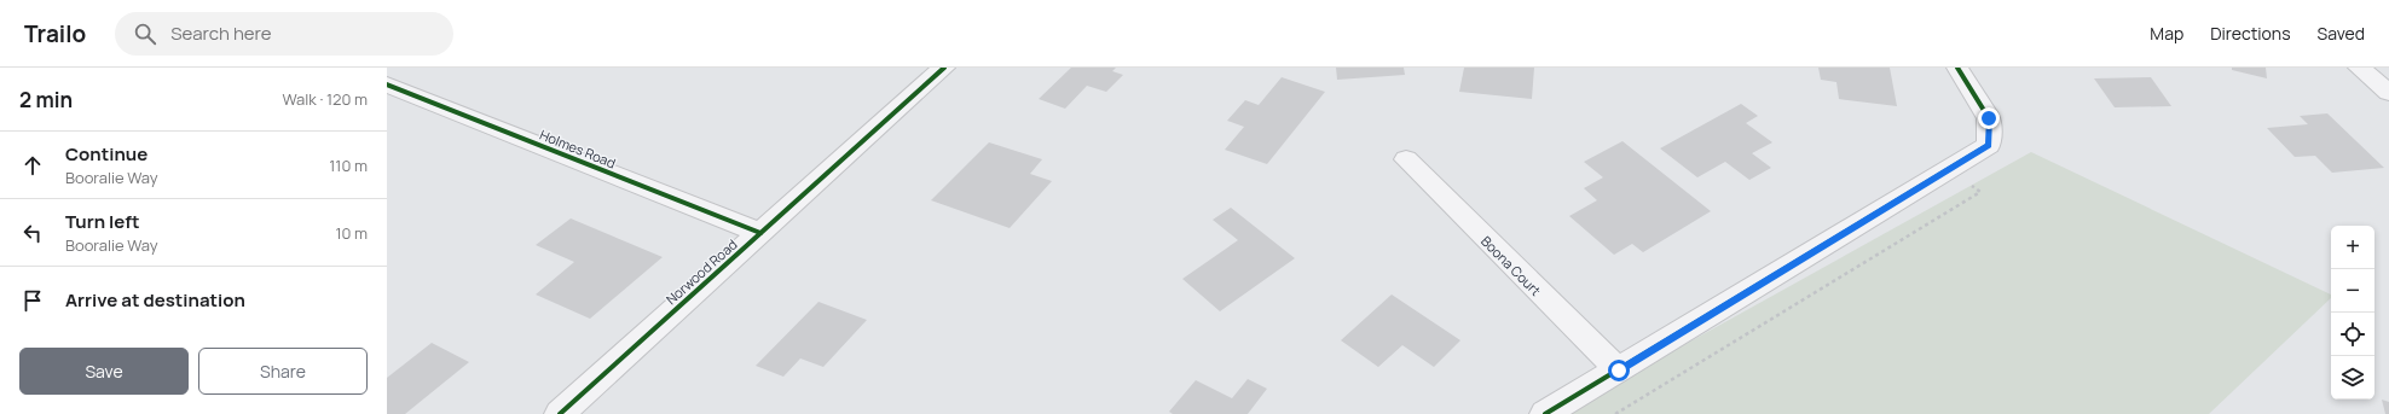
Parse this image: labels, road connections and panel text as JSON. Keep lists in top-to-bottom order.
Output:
{
  "streets": {
    "street": ["Holmes Road", "Boona Court", "Norwood Road"]
  },
  "crossings": [
    ["Holmes Road", "Norwood Road"]
  ],
  "page": {
    "header": "Trailo",
    "search": "Search here",
    "nav": ["Map", "Directions", "Saved"],
    "heading": ["2 min", "Walk · 120 m"],
    "list": [
      ["Continue", "Booralie Way", "110 m"],
      ["Turn left", "Booralie Way", "10 m"],
      "Arrive at destination"
    ],
    "map_buttons": ["+", "−"],
    "buttons": ["Save", "Share"]
  }
}
